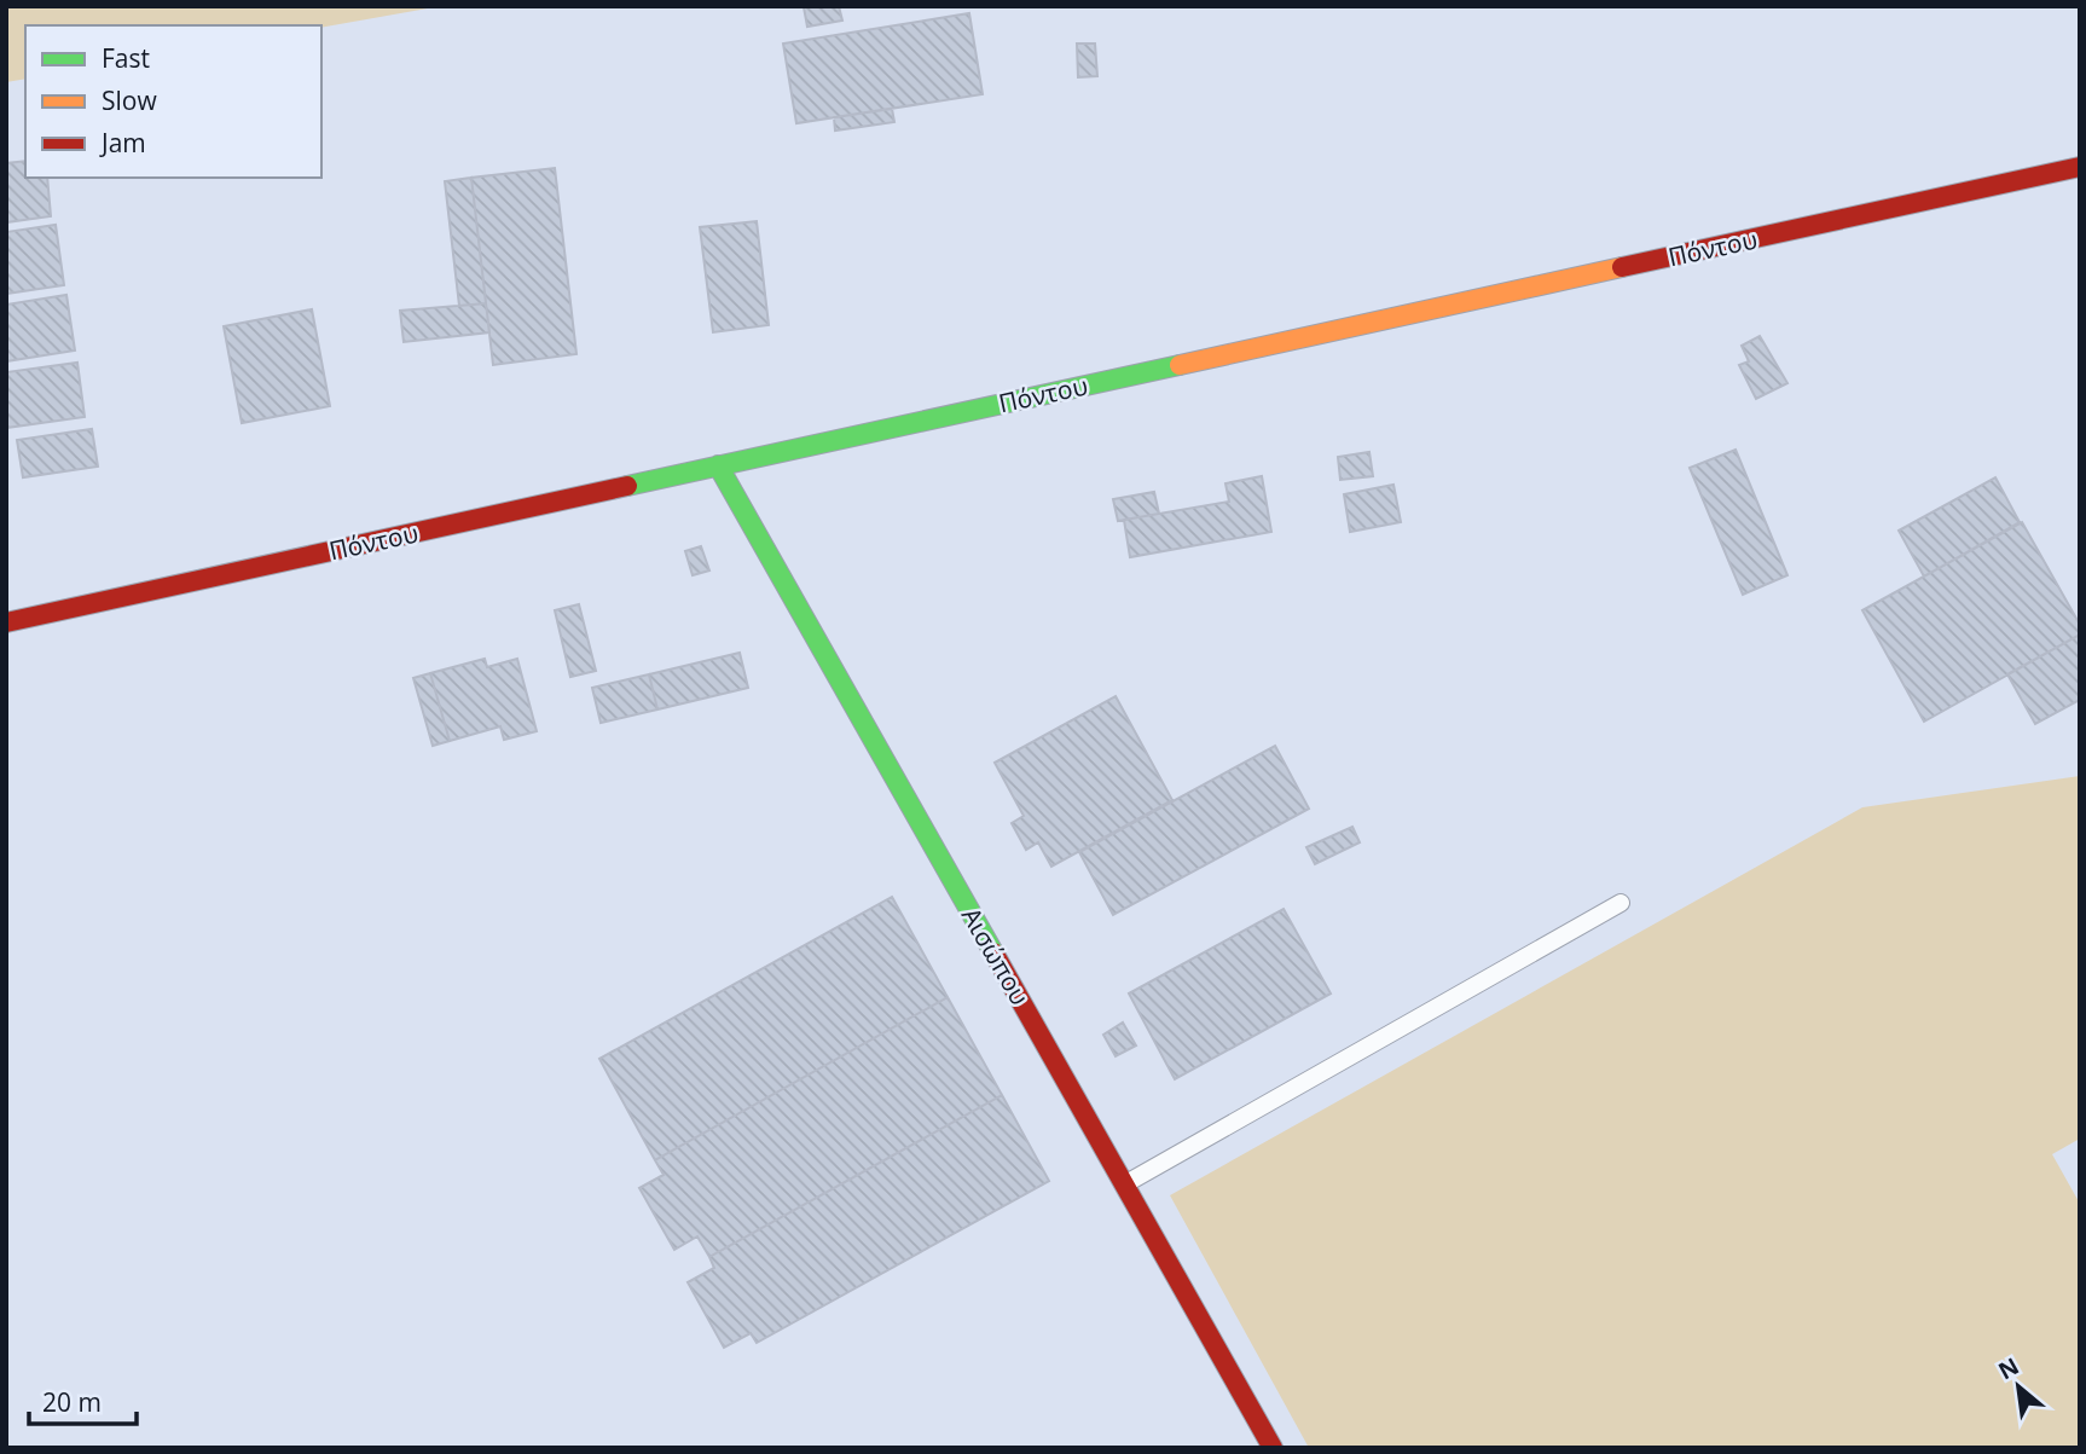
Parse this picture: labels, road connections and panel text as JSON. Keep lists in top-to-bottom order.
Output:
{
  "streets": {
    "street": ["Πόντου", "Αισώπου"]
  },
  "crossings": [
    ["Πόντου", "Αισώπου"]
  ],
  "legend": ["Fast", "Slow", "Jam"],
  "scale_bar": "20 m",
  "north": "top left"
}
